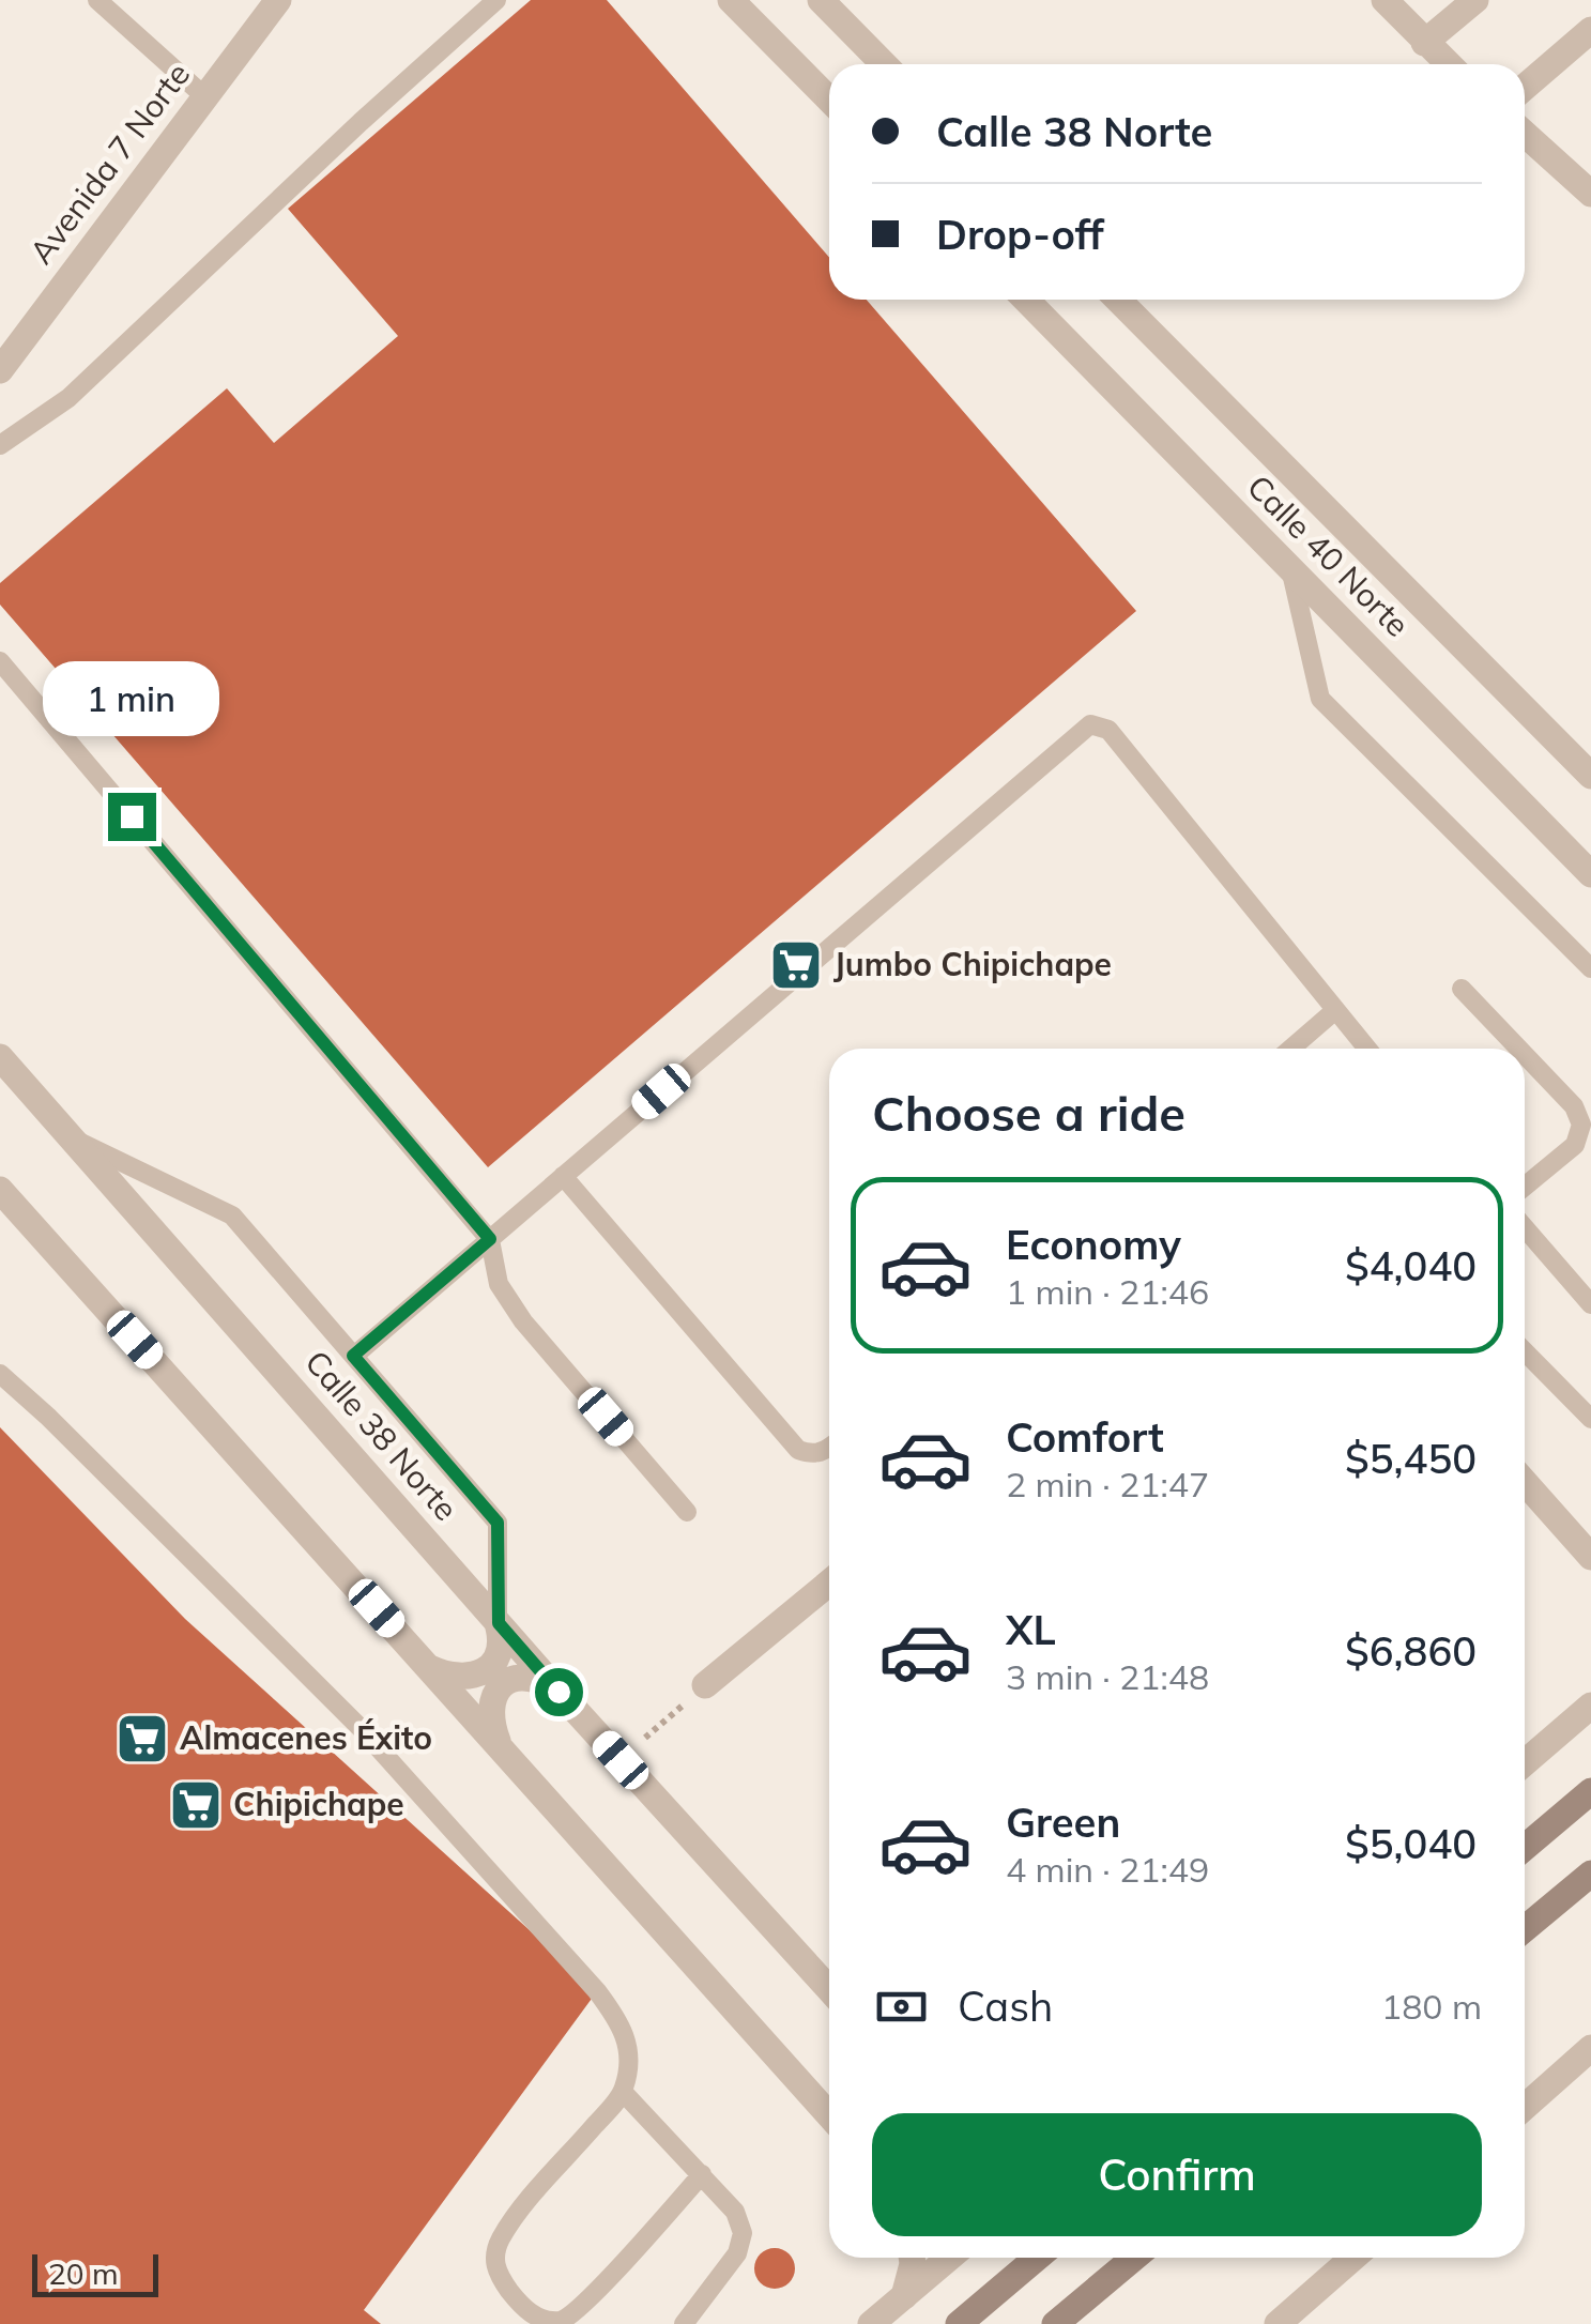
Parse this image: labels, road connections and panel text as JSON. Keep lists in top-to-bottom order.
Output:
{
  "streets": {
    "street": ["Avenida 7 Norte", "Calle 40 Norte", "Calle 38 Norte"]
  },
  "places": {
    "supermarket": ["Jumbo Chipichape", "Almacenes Éxito", "Chipichape"]
  },
  "scale_bar": "20 m",
  "page": {
    "banner": ["Calle 38 Norte", "Drop-off"],
    "bubble": "1 min",
    "heading": "Choose a ride",
    "list": [
      {
        "name": "Economy",
        "note": "1 min · 21:46",
        "value": "$4,040"
      },
      {
        "name": "Comfort",
        "note": "2 min · 21:47",
        "value": "$5,450"
      },
      {
        "name": "XL",
        "note": "3 min · 21:48",
        "value": "$6,860"
      },
      {
        "name": "Green",
        "note": "4 min · 21:49",
        "value": "$5,040"
      }
    ],
    "pay": ["Cash", "180 m"],
    "buttons": "Confirm",
    "scale": "20 m"
  }
}
